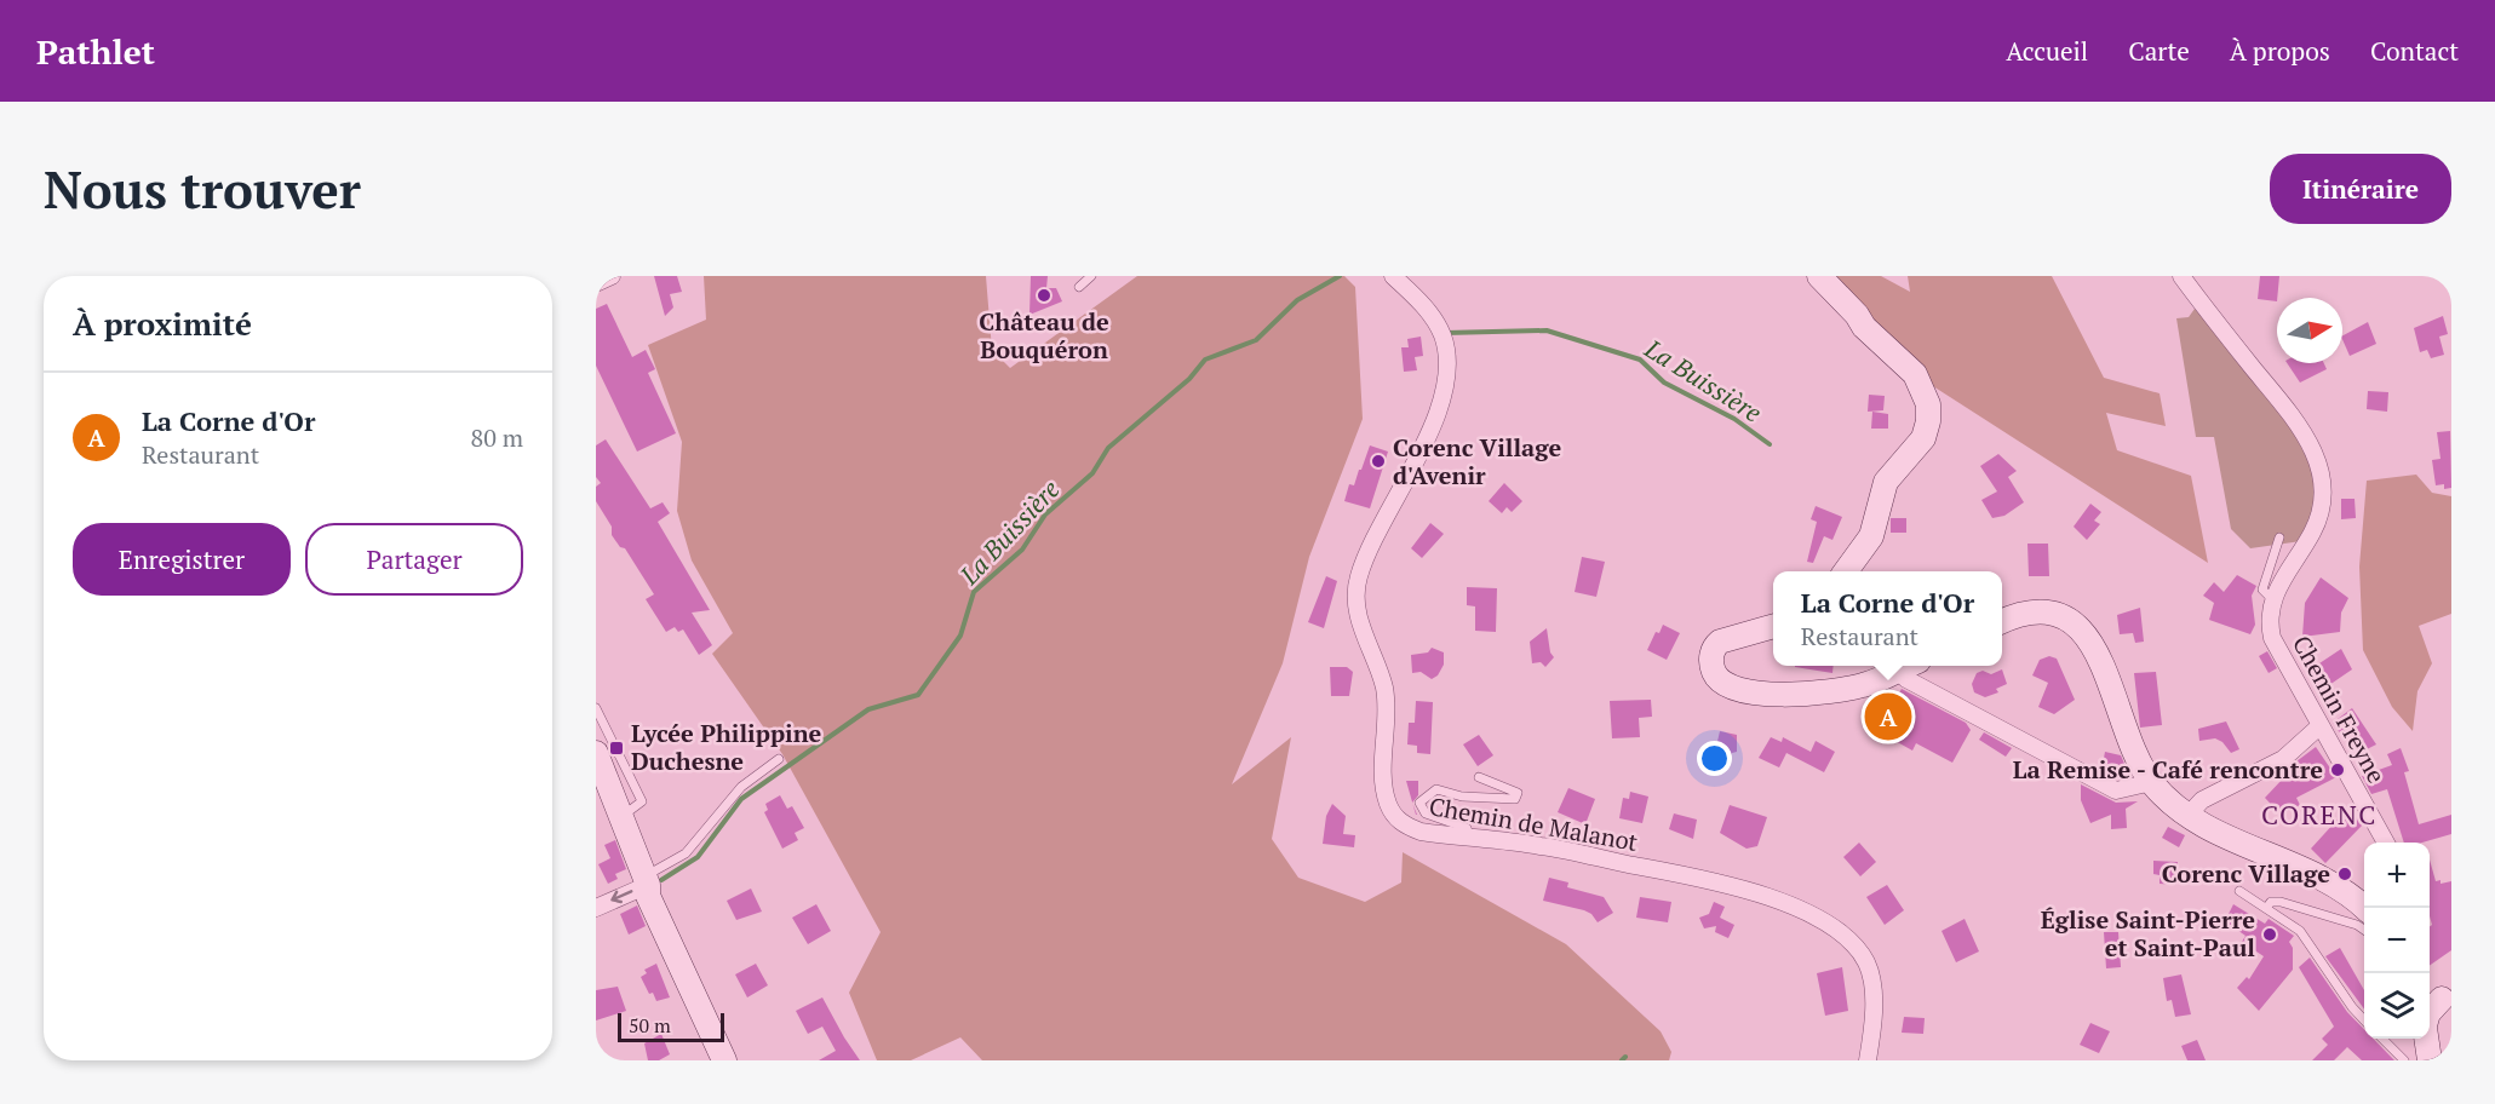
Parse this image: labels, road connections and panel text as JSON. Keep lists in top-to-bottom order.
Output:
{
  "streets": {
    "street": ["Chemin Freyne", "Chemin de Malanot"]
  },
  "districts": ["CORENC"],
  "water": ["La Buissière"],
  "places": {
    "other": [
      "Château de Bouquéron",
      "Corenc Village d'Avenir",
      "La Remise - Café rencontre",
      "Corenc Village",
      "Église Saint-Pierre et Saint-Paul"
    ],
    "transit": ["Lycée Philippine Duchesne"]
  },
  "scale_bar": "50 m",
  "north": "right",
  "page": {
    "header": "Pathlet",
    "nav": [
      "Accueil",
      "Carte",
      "À propos",
      "Contact"
    ],
    "buttons": [
      "Itinéraire",
      ["Enregistrer", "Partager"]
    ],
    "title": "Nous trouver",
    "heading": "À proximité",
    "list": [
      {
        "mark": "A",
        "name": "La Corne d'Or",
        "note": "Restaurant",
        "value": "80 m"
      }
    ],
    "popup": ["La Corne d'Or", "Restaurant"],
    "pins": "A",
    "map_buttons": ["+", "−"],
    "scale": "50 m"
  }
}
